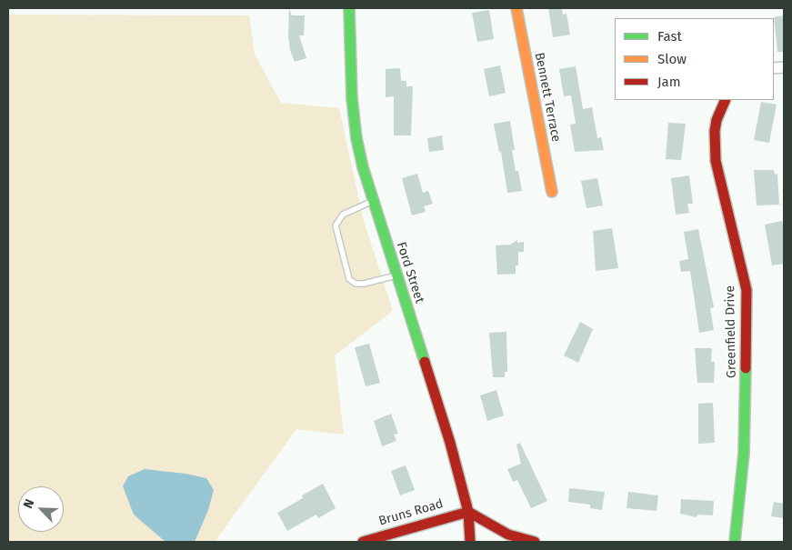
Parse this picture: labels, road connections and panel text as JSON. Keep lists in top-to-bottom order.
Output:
{
  "streets": {
    "street": [
      "Bennett Terrace",
      "Ford Street",
      "Greenfield Drive",
      "Bruns Road"
    ]
  },
  "crossings": [
    ["Ford Street", "Bruns Road"]
  ],
  "legend": ["Fast", "Slow", "Jam"],
  "north": "top left"
}
